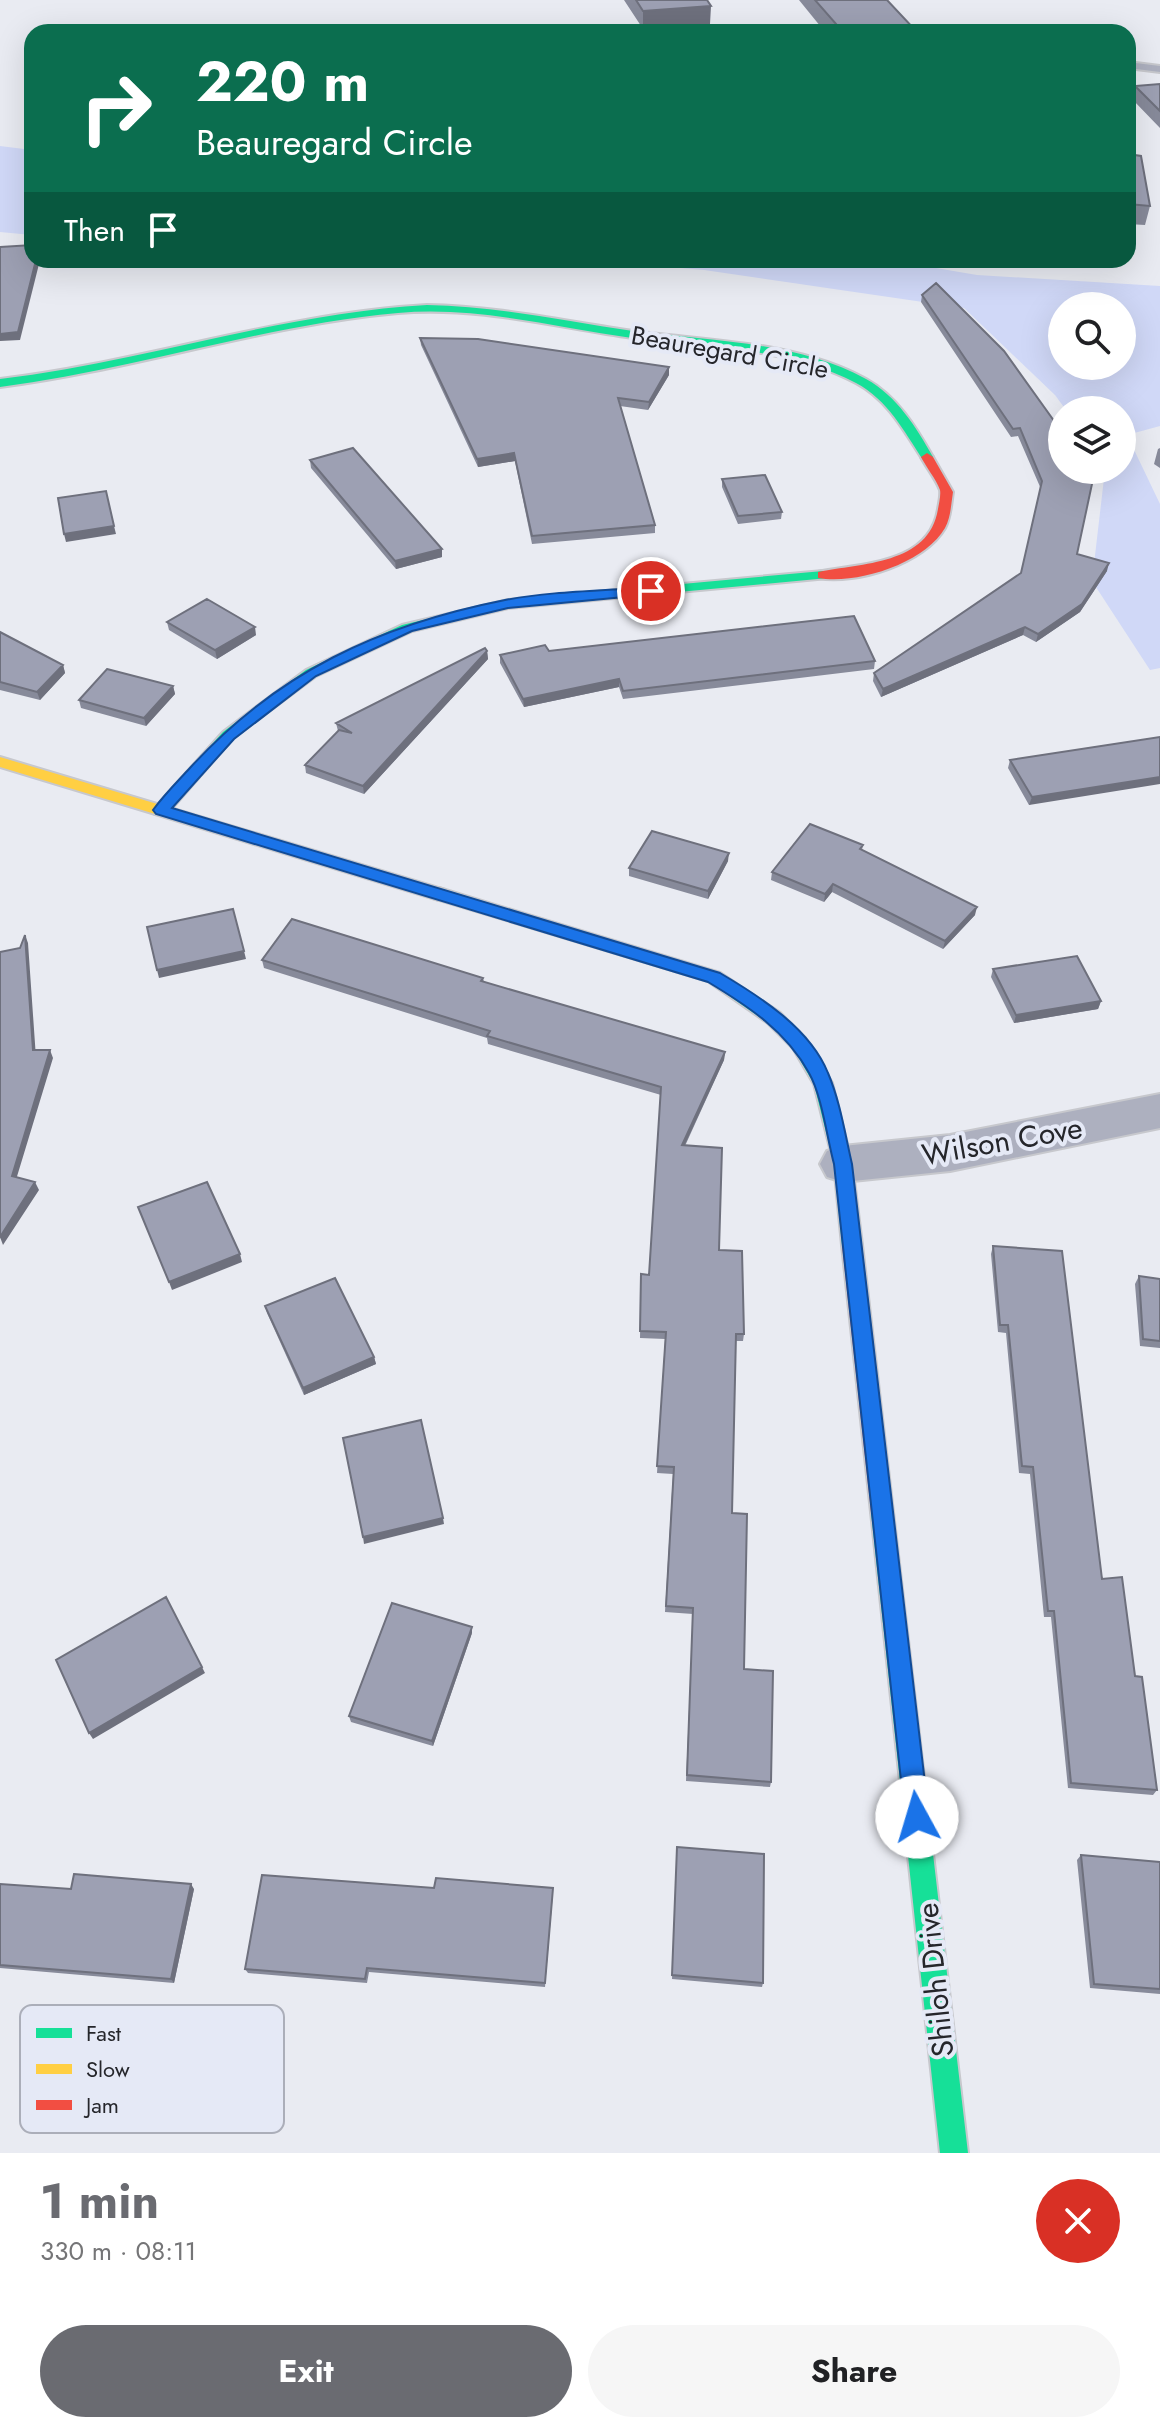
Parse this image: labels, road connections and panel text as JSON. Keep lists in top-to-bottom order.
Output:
{
  "streets": {
    "street": ["Beauregard Circle", "Wilson Cove", "Shiloh Drive"]
  },
  "crossings": [
    ["Beauregard Circle", "Shiloh Drive"],
    ["Wilson Cove", "Shiloh Drive"]
  ],
  "legend": ["Fast", "Slow", "Jam"],
  "page": {
    "turn": ["220 m", "Beauregard Circle"],
    "then": "Then",
    "heading": ["1 min", "330 m · 08:11"],
    "buttons": ["Exit", "Share"]
  }
}
